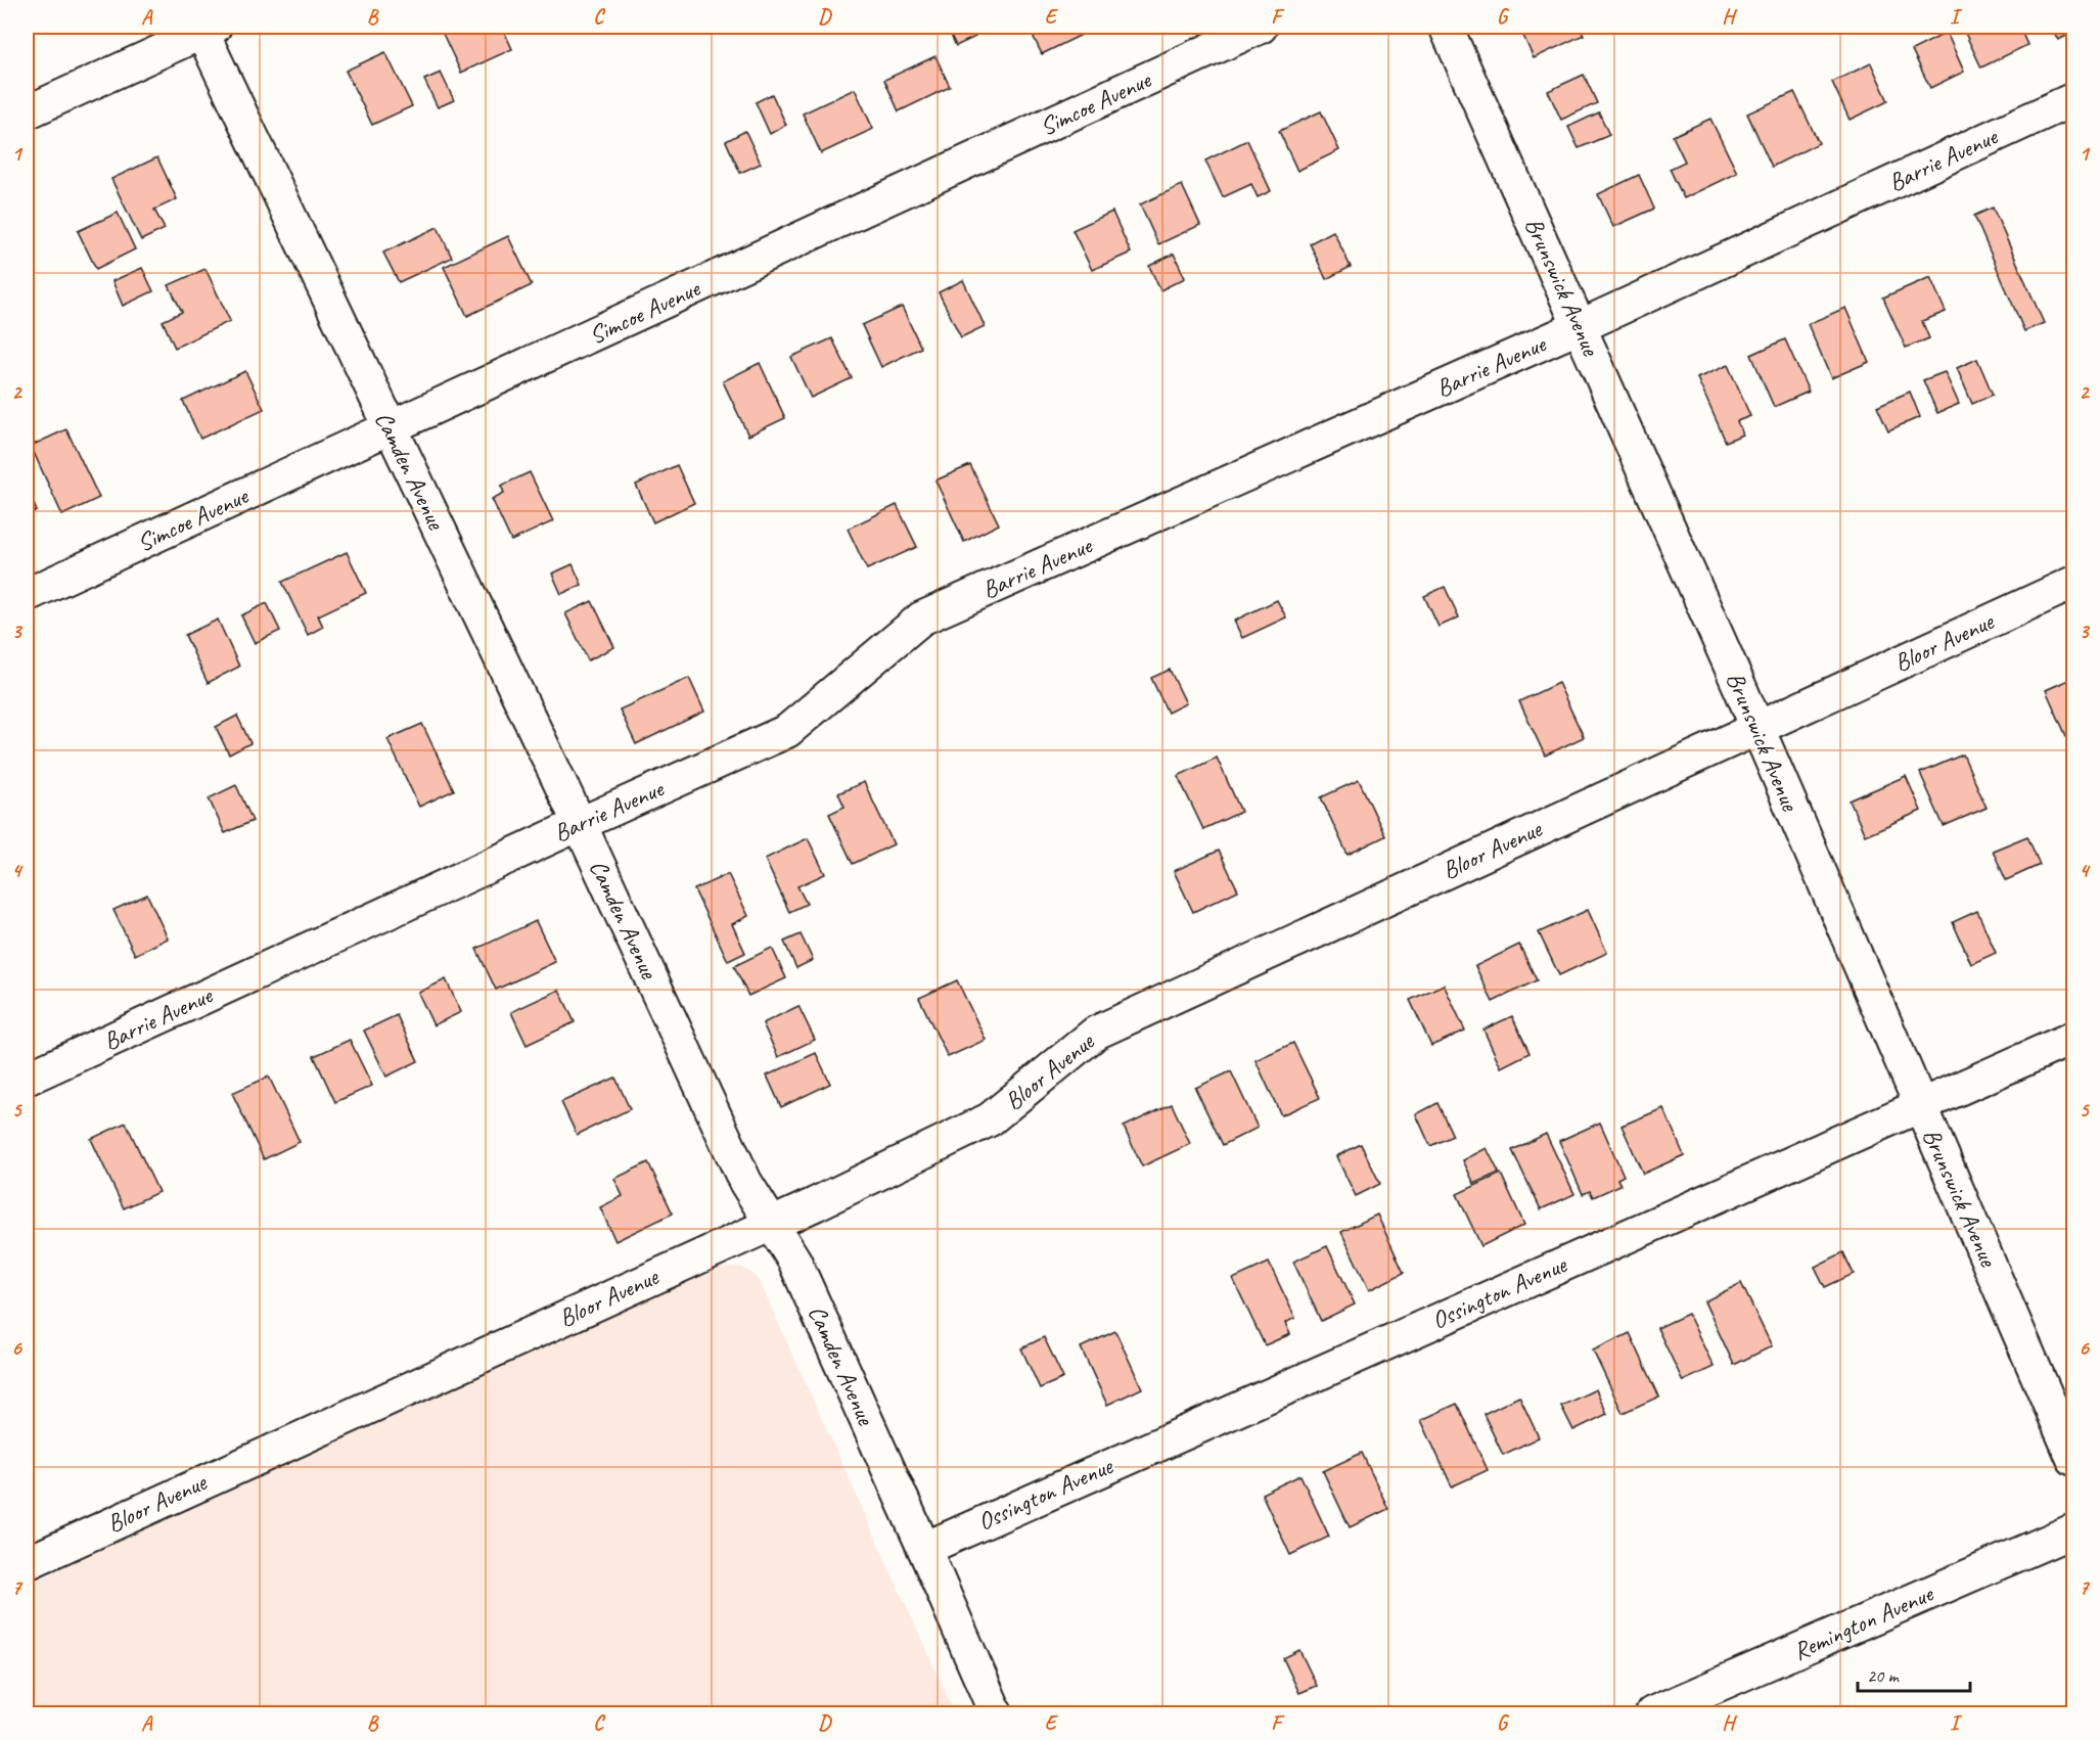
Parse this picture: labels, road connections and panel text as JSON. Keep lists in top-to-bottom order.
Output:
{
  "streets": {
    "street": [
      "Simcoe Avenue",
      "Barrie Avenue",
      "Brunswick Avenue",
      "Camden Avenue",
      "Bloor Avenue",
      "Ossington Avenue",
      "Remington Avenue"
    ]
  },
  "crossings": [
    ["Simcoe Avenue", "Camden Avenue"],
    ["Barrie Avenue", "Brunswick Avenue"],
    ["Barrie Avenue", "Camden Avenue"],
    ["Brunswick Avenue", "Bloor Avenue"],
    ["Brunswick Avenue", "Ossington Avenue"],
    ["Camden Avenue", "Bloor Avenue"],
    ["Camden Avenue", "Ossington Avenue"]
  ],
  "scale_bar": "20 m",
  "grid": {
    "columns": [
      "A",
      "B",
      "C",
      "D",
      "E",
      "F",
      "G",
      "H",
      "I"
    ],
    "rows": [
      "1",
      "2",
      "3",
      "4",
      "5",
      "6",
      "7"
    ]
  }
}
